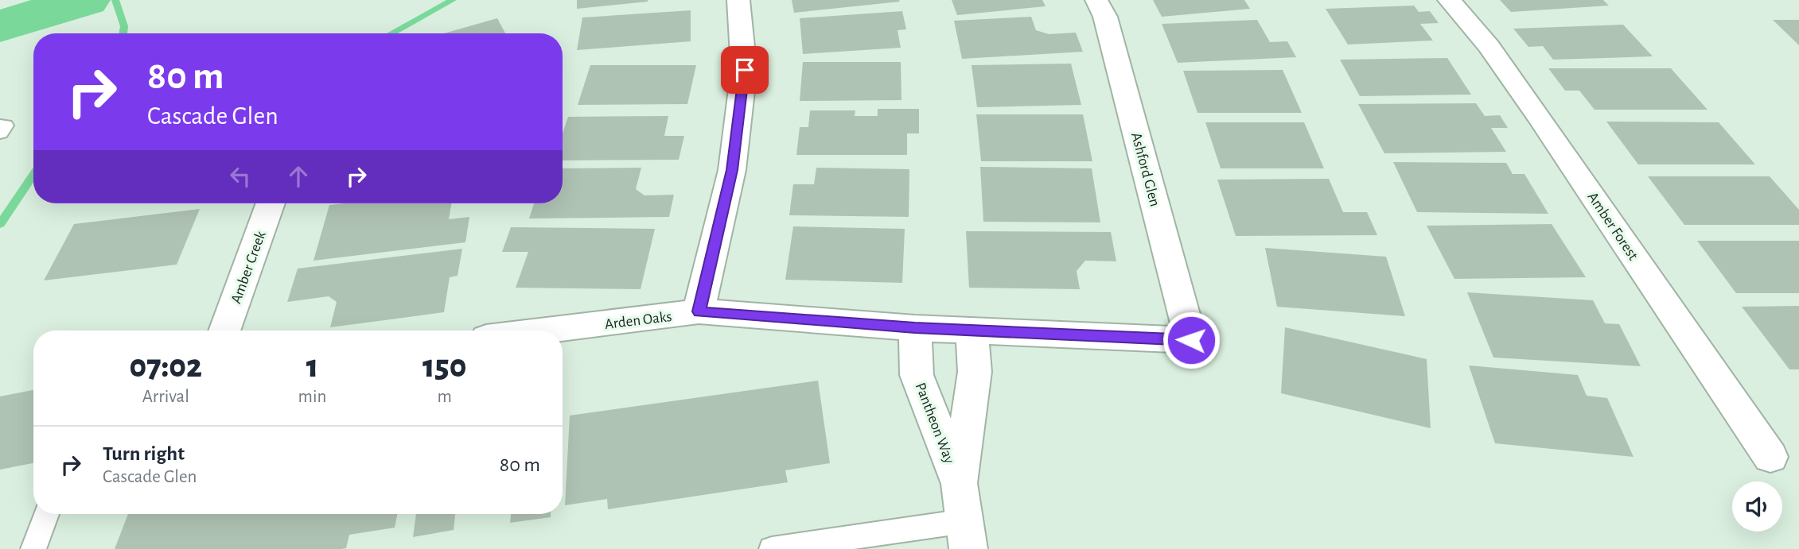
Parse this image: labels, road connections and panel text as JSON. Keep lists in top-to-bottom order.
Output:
{
  "streets": {
    "street": [
      "Ashford Glen",
      "Amber Forest",
      "Amber Creek",
      "Arden Oaks",
      "Pantheon Way"
    ]
  },
  "crossings": [
    ["Ashford Glen", "Arden Oaks"],
    ["Arden Oaks", "Pantheon Way"]
  ],
  "page": {
    "turn": ["80 m", "Cascade Glen"],
    "eta": [
      "07:02",
      "Arrival",
      "1",
      "min",
      "150",
      "m"
    ],
    "list": [
      {
        "name": "Turn right",
        "note": "Cascade Glen",
        "value": "80 m"
      }
    ]
  }
}
